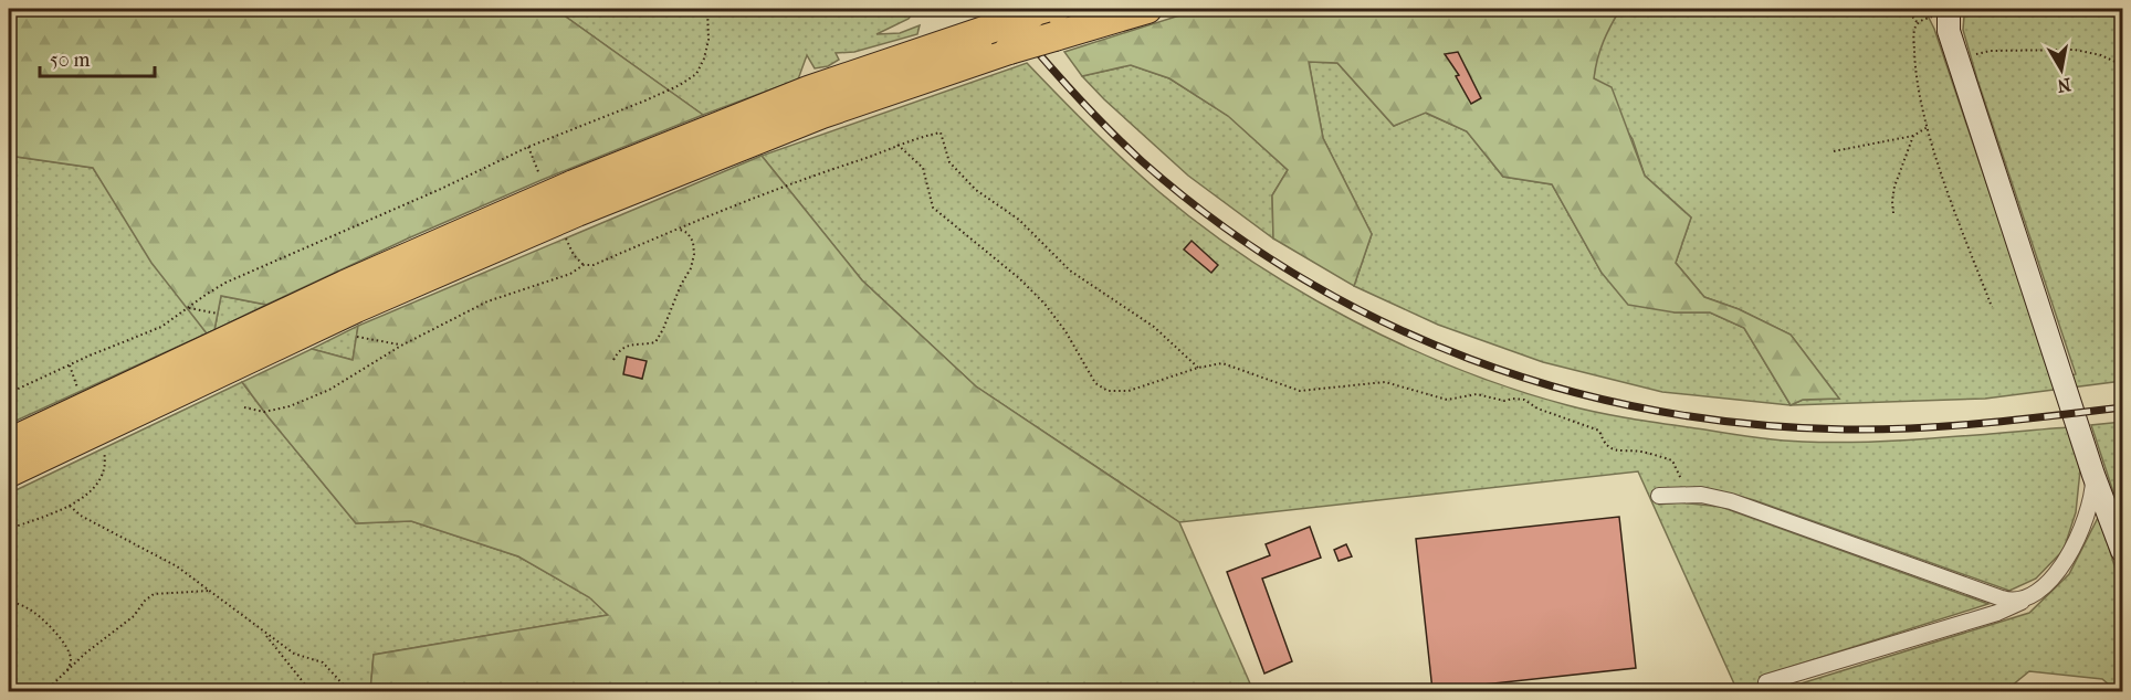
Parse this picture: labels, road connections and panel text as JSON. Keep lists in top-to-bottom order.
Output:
{
  "scale_bar": "50 m",
  "north": "bottom"
}
